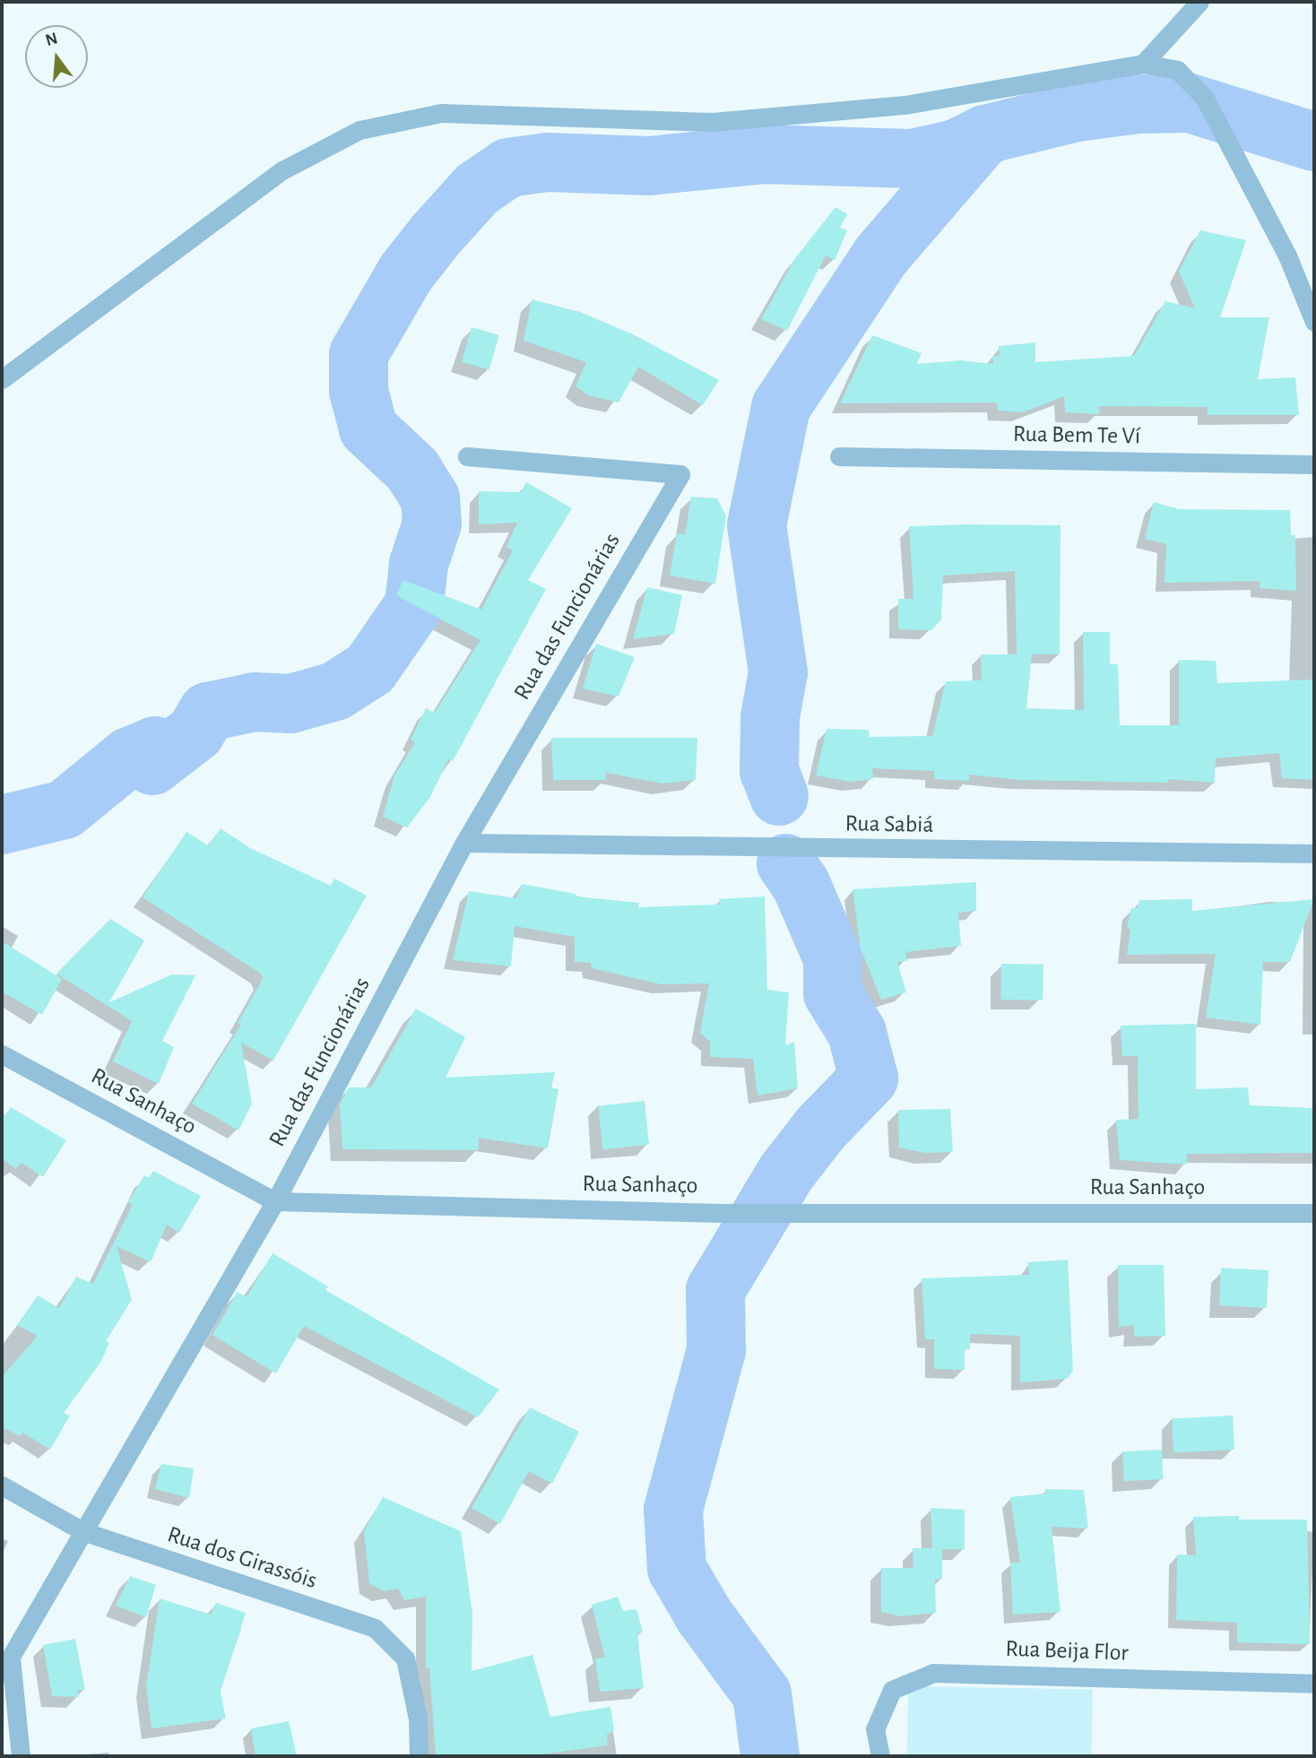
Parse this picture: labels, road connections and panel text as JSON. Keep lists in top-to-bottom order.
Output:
{
  "streets": {
    "street": [
      "Rua Bem Te Ví",
      "Rua das Funcionárias",
      "Rua Sabiá",
      "Rua Sanhaço",
      "Rua dos Girassóis",
      "Rua Beija Flor"
    ]
  },
  "crossings": [
    ["Rua das Funcionárias", "Rua Sabiá"],
    ["Rua das Funcionárias", "Rua Sanhaço"],
    ["Rua das Funcionárias", "Rua dos Girassóis"]
  ],
  "north": "top"
}
